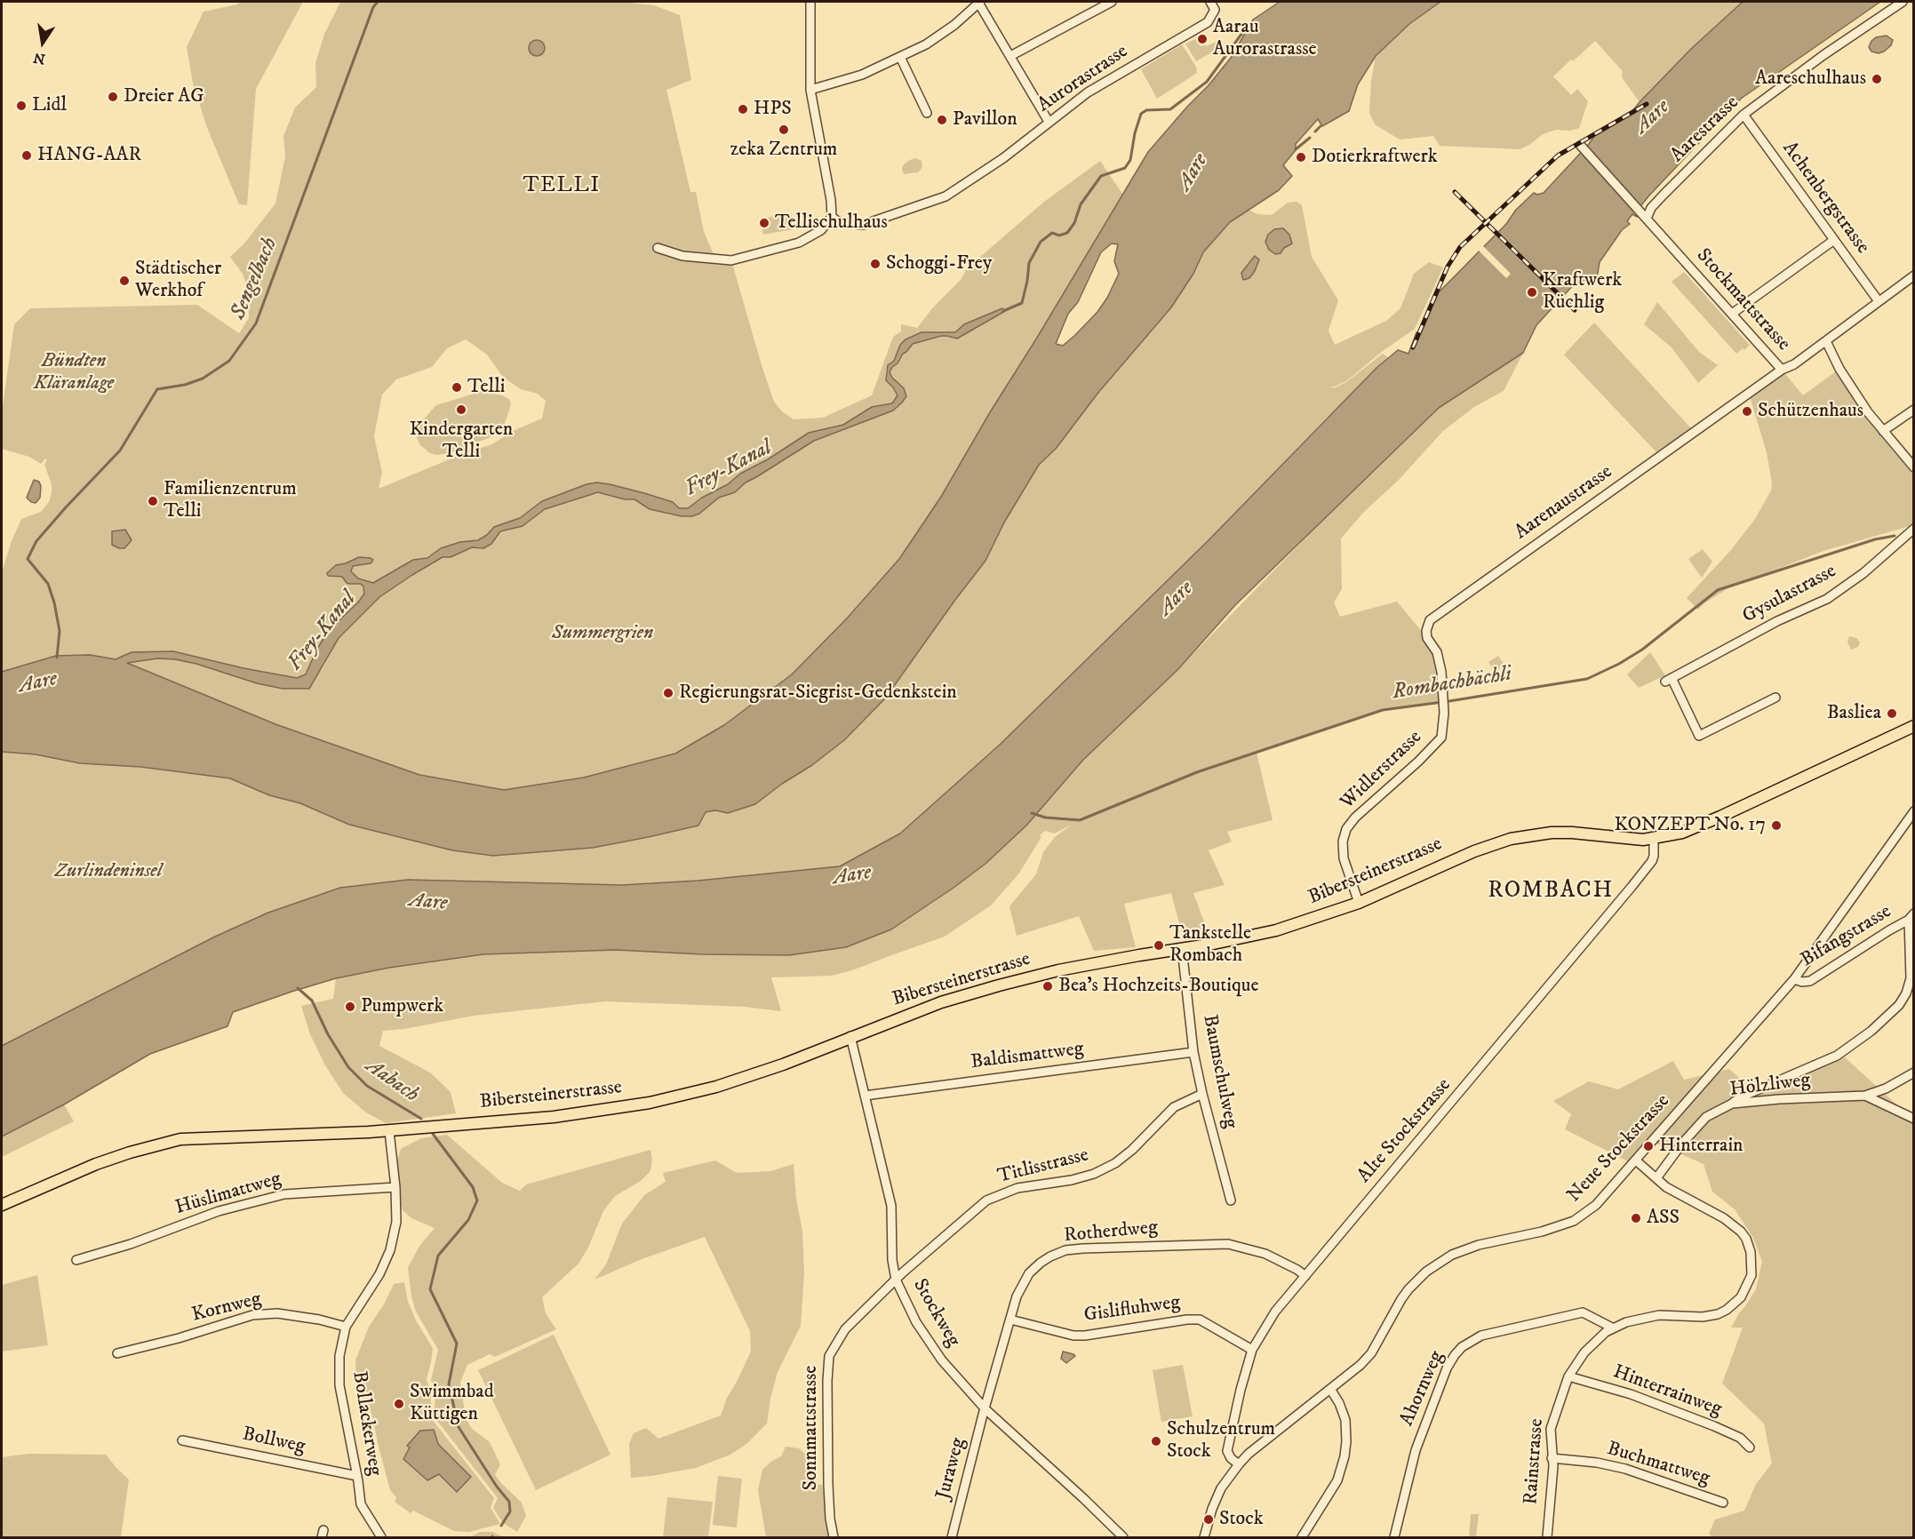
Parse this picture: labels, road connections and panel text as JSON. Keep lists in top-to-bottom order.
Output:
{
  "streets": {
    "main road": ["Bibersteinerstrasse"],
    "street": [
      "Aurorastrasse",
      "Aarestrasse",
      "Achenbergstrasse",
      "Stockmattstrasse",
      "Aarenaustrasse",
      "Gysulastrasse",
      "Widlerstrasse",
      "Bifangstrasse",
      "Baldismattweg",
      "Baumschulweg",
      "Hölzliweg",
      "Alte Stockstrasse",
      "Neue Stockstrasse",
      "Titlisstrasse",
      "Hüslimattweg",
      "Rotherdweg",
      "Kornweg",
      "Gislifluhweg",
      "Stockweg",
      "Ahornweg",
      "Hinterrainweg",
      "Bollackerweg",
      "Sonnmattstrasse",
      "Bollweg",
      "Rainstrasse",
      "Buchmattweg",
      "Juraweg"
    ]
  },
  "crossings": [
    ["Aarestrasse", "Achenbergstrasse"],
    ["Aarestrasse", "Stockmattstrasse"],
    ["Achenbergstrasse", "Stockmattstrasse"],
    ["Stockmattstrasse", "Aarenaustrasse"],
    ["Aarenaustrasse", "Widlerstrasse"],
    ["Widlerstrasse", "Bibersteinerstrasse"],
    ["Bibersteinerstrasse", "Baumschulweg"],
    ["Bibersteinerstrasse", "Alte Stockstrasse"],
    ["Bibersteinerstrasse", "Stockweg"],
    ["Bibersteinerstrasse", "Bollackerweg"],
    ["Bifangstrasse", "Neue Stockstrasse"],
    ["Baldismattweg", "Baumschulweg"],
    ["Baldismattweg", "Stockweg"],
    ["Baumschulweg", "Titlisstrasse"],
    ["Hölzliweg", "Rainstrasse"],
    ["Alte Stockstrasse", "Neue Stockstrasse"],
    ["Alte Stockstrasse", "Rotherdweg"],
    ["Alte Stockstrasse", "Gislifluhweg"],
    ["Neue Stockstrasse", "Rainstrasse"],
    ["Titlisstrasse", "Stockweg"],
    ["Titlisstrasse", "Sonnmattstrasse"],
    ["Hüslimattweg", "Bollackerweg"],
    ["Rotherdweg", "Gislifluhweg"],
    ["Rotherdweg", "Stockweg"],
    ["Rotherdweg", "Juraweg"],
    ["Kornweg", "Bollackerweg"],
    ["Stockweg", "Sonnmattstrasse"],
    ["Stockweg", "Juraweg"],
    ["Ahornweg", "Rainstrasse"],
    ["Hinterrainweg", "Rainstrasse"],
    ["Bollackerweg", "Bollweg"],
    ["Rainstrasse", "Buchmattweg"]
  ],
  "districts": ["TELLI", "ROMBACH"],
  "water": [
    "Aare",
    "Sengelbach",
    "Frey-Kanal",
    "Rombachbächli",
    "Aabach"
  ],
  "parks": ["Bündten Kläranlage", "Summergrien", "Zurlindeninsel"],
  "places": [
    "Aarau Aurorastrasse",
    "Aareschulhaus",
    "Dreier AG",
    "Lidl",
    "HPS",
    "Pavillon",
    "zeka Zentrum",
    "HANG-AAR",
    "Dotierkraftwerk",
    "Tellischulhaus",
    "Schoggi-Frey",
    "Städtischer Werkhof",
    "Kraftwerk Rüchlig",
    "Telli",
    "Kindergarten Telli",
    "Schützenhaus",
    "Familienzentrum Telli",
    "Regierungsrat-Siegrist-Gedenkstein",
    "Basliea",
    "KONZEPT No. 17",
    "Tankstelle Rombach",
    "Bea's Hochzeits-Boutique",
    "Pumpwerk",
    "Hinterrain",
    "ASS",
    "Swimmbad Küttigen",
    "Schulzentrum Stock",
    "Stock"
  ],
  "north": "bottom"
}
